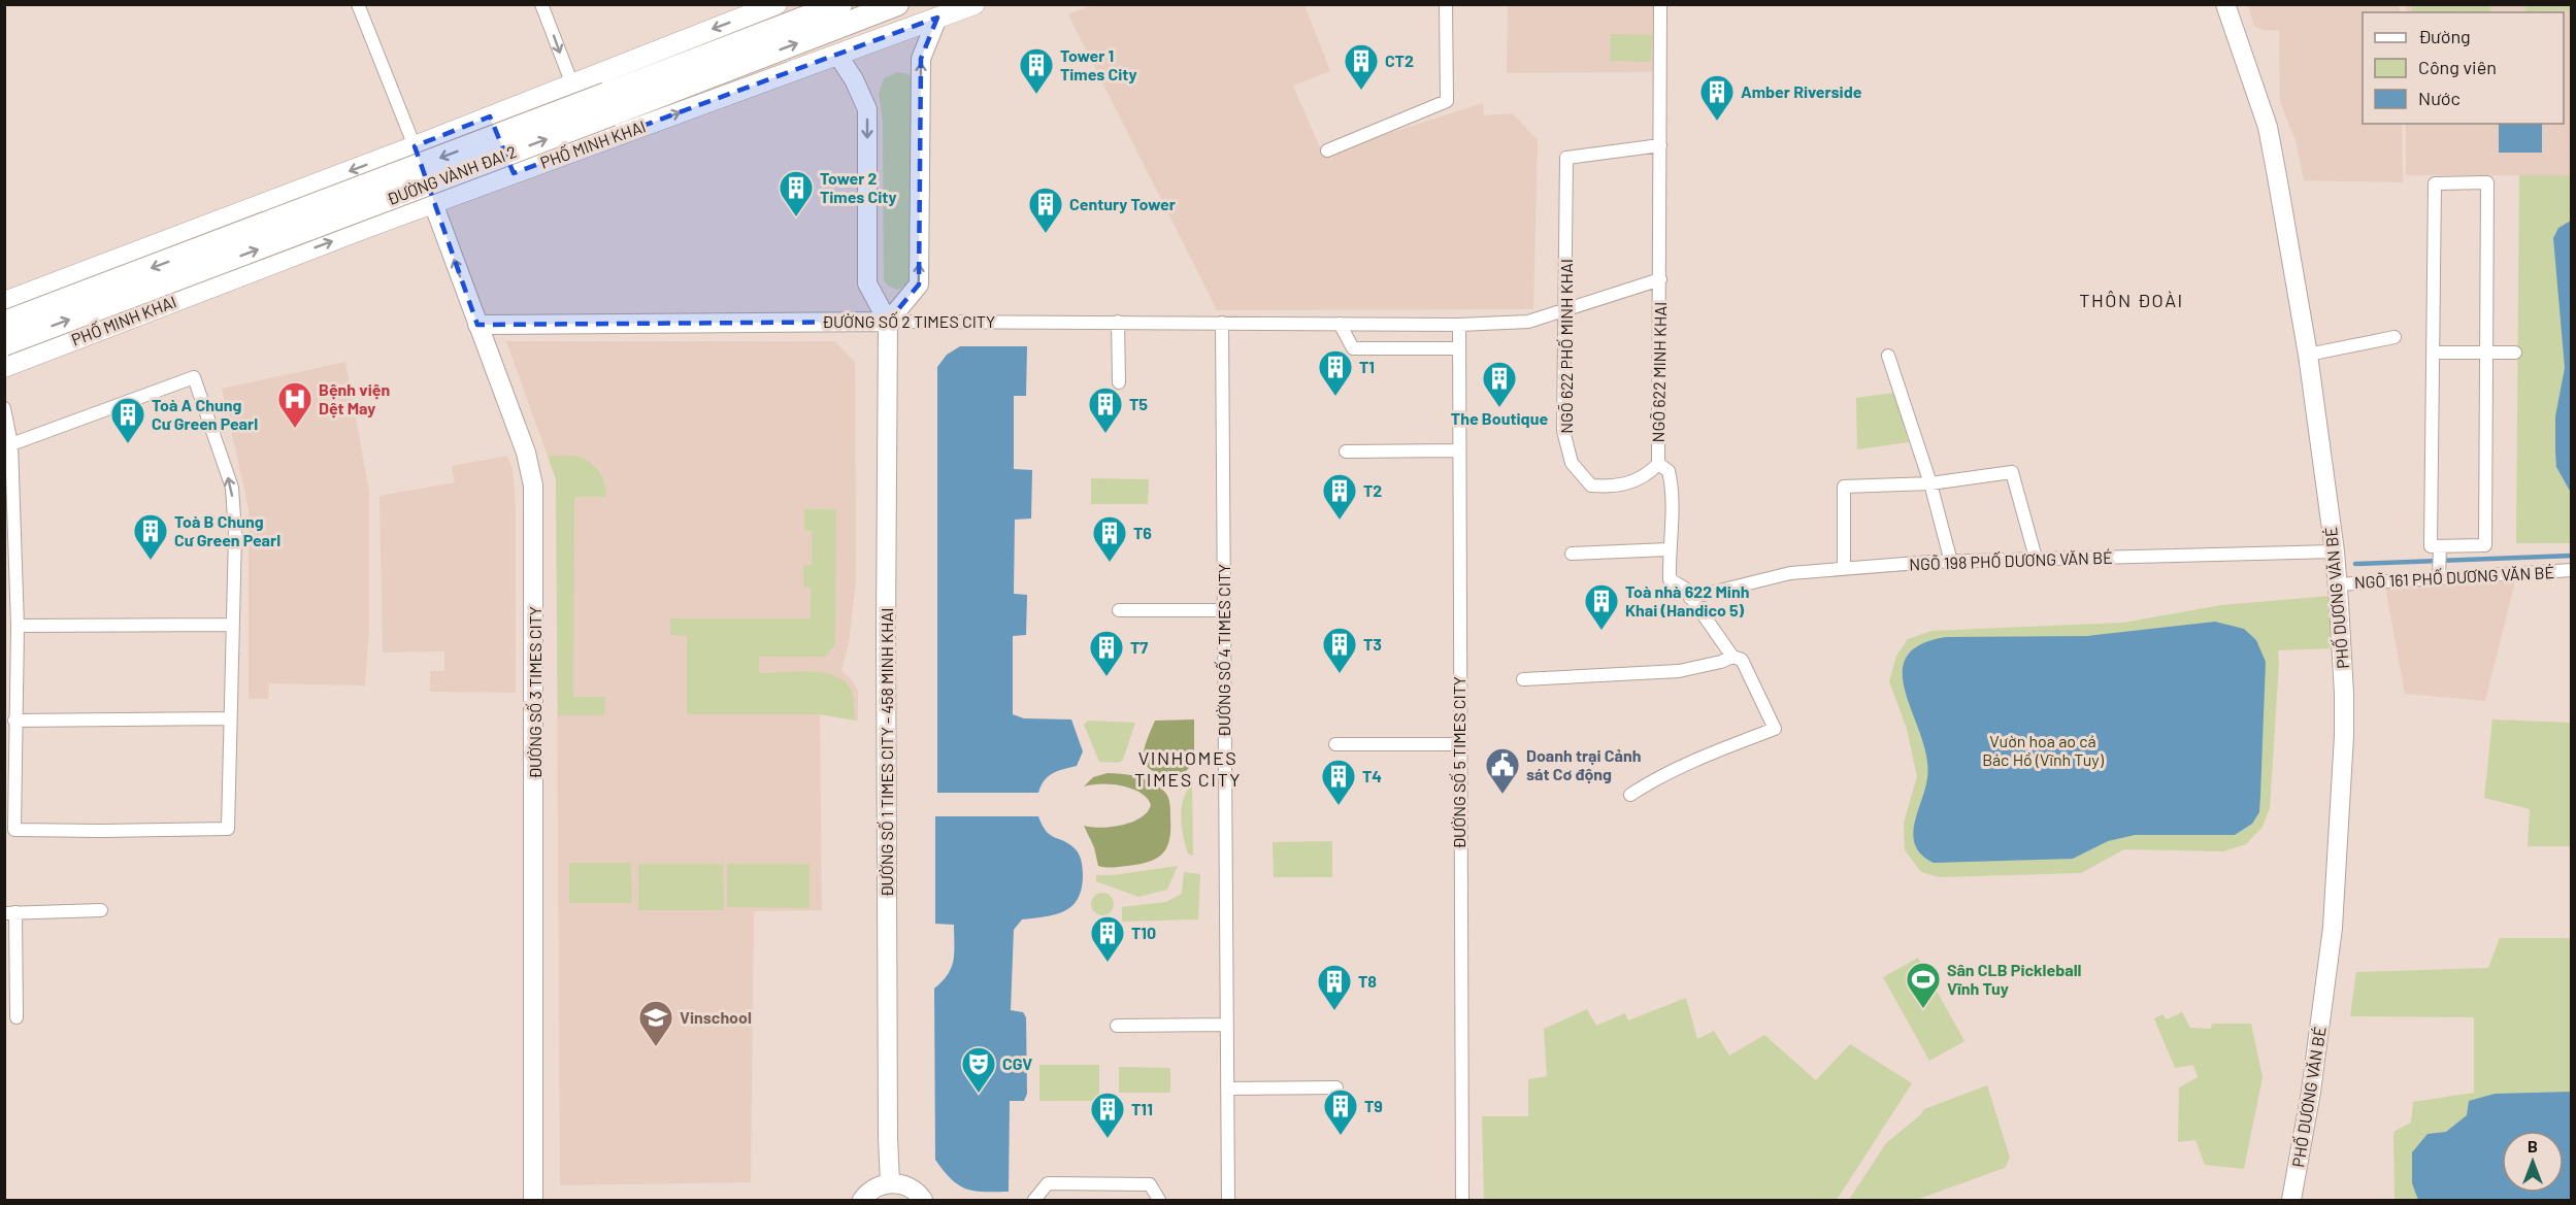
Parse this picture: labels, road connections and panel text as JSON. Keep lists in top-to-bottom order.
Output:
{
  "streets": {
    "highway": ["ĐƯỜNG VÀNH ĐAI 2"],
    "main road": ["PHỐ MINH KHAI"],
    "street": [
      "ĐƯỜNG SỐ 2 TIMES CITY",
      "NGÕ 622 PHỐ MINH KHAI",
      "NGÕ 622 MINH KHAI",
      "NGÕ 198 PHỐ DƯƠNG VĂN BÉ",
      "NGÕ 161 PHỐ DƯƠNG VĂN BÉ",
      "PHỐ DƯƠNG VĂN BÉ",
      "ĐƯỜNG SỐ 4 TIMES CITY",
      "ĐƯỜNG SỐ 3 TIMES CITY",
      "ĐƯỜNG SỐ 1 TIMES CITY - 458 MINH KHAI",
      "ĐƯỜNG SỐ 5 TIMES CITY"
    ]
  },
  "crossings": [
    ["PHỐ MINH KHAI", "ĐƯỜNG SỐ 3 TIMES CITY"],
    ["PHỐ MINH KHAI", "ĐƯỜNG SỐ 1 TIMES CITY - 458 MINH KHAI"],
    ["ĐƯỜNG SỐ 2 TIMES CITY", "NGÕ 622 PHỐ MINH KHAI"],
    ["ĐƯỜNG SỐ 2 TIMES CITY", "NGÕ 622 MINH KHAI"],
    ["ĐƯỜNG SỐ 2 TIMES CITY", "ĐƯỜNG SỐ 4 TIMES CITY"],
    ["ĐƯỜNG SỐ 2 TIMES CITY", "ĐƯỜNG SỐ 3 TIMES CITY"],
    ["ĐƯỜNG SỐ 2 TIMES CITY", "ĐƯỜNG SỐ 1 TIMES CITY - 458 MINH KHAI"],
    ["ĐƯỜNG SỐ 2 TIMES CITY", "ĐƯỜNG SỐ 5 TIMES CITY"],
    ["NGÕ 622 PHỐ MINH KHAI", "NGÕ 622 MINH KHAI"],
    ["NGÕ 198 PHỐ DƯƠNG VĂN BÉ", "PHỐ DƯƠNG VĂN BÉ"],
    ["NGÕ 161 PHỐ DƯƠNG VĂN BÉ", "PHỐ DƯƠNG VĂN BÉ"]
  ],
  "districts": ["THÔN ĐOÀI", "VINHOMES TIMES CITY"],
  "parks": ["Vườn hoa ao cá Bác Hồ (Vĩnh Tuy)"],
  "places": {
    "building": [
      "CT2",
      "Tower 1 Times City",
      "Amber Riverside",
      "Tower 2 Times City",
      "Century Tower",
      "T1",
      "The Boutique",
      "T5",
      "Toà A Chung Cư Green Pearl",
      "T2",
      "Toà B Chung Cư Green Pearl",
      "T6",
      "Toà nhà 622 Minh Khai (Handico 5)",
      "T3",
      "T7",
      "T4",
      "T10",
      "T8",
      "T9",
      "T11"
    ],
    "hospital": ["Bệnh viện Dệt May"],
    "public building": ["Doanh trại Cảnh sát Cơ động"],
    "sports": ["Sân CLB Pickleball Vĩnh Tuy"],
    "school or university": ["Vinschool"],
    "theatre": ["CGV"]
  },
  "legend": ["Đường", "Công viên", "Nước"],
  "north": "top"
}
